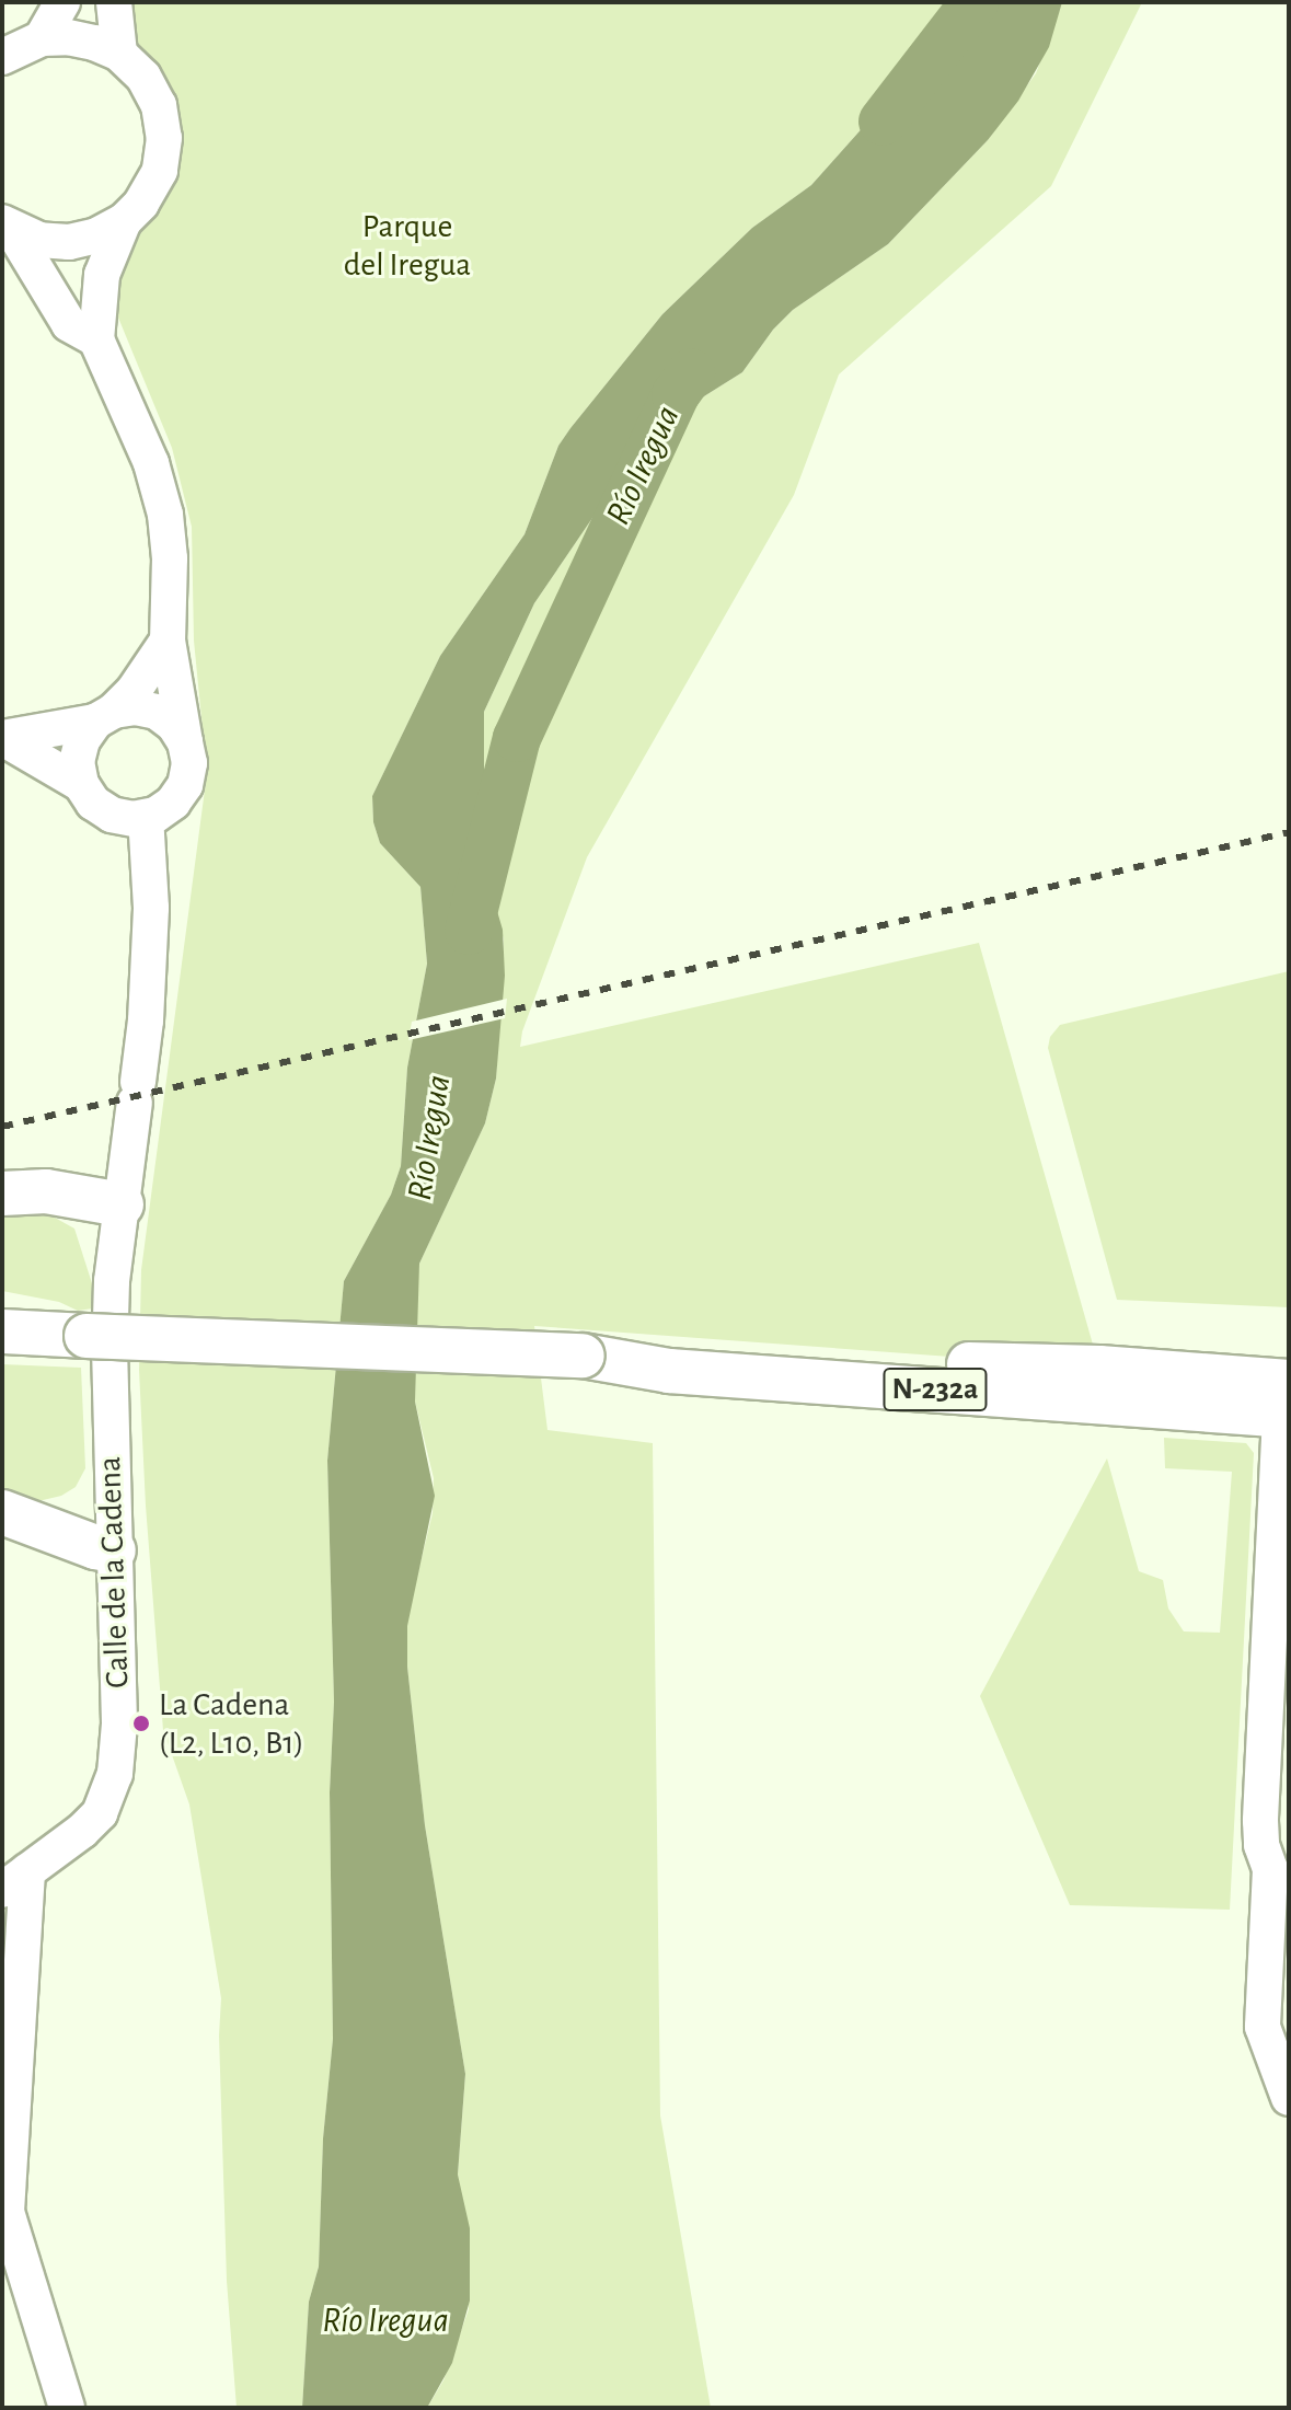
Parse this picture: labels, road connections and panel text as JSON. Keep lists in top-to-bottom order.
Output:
{
  "streets": {
    "main road": ["N-232a"],
    "street": ["Calle de la Cadena"]
  },
  "water": ["Río Iregua"],
  "parks": ["Parque del Iregua"],
  "places": ["La Cadena (L2, L10, B1)"]
}
